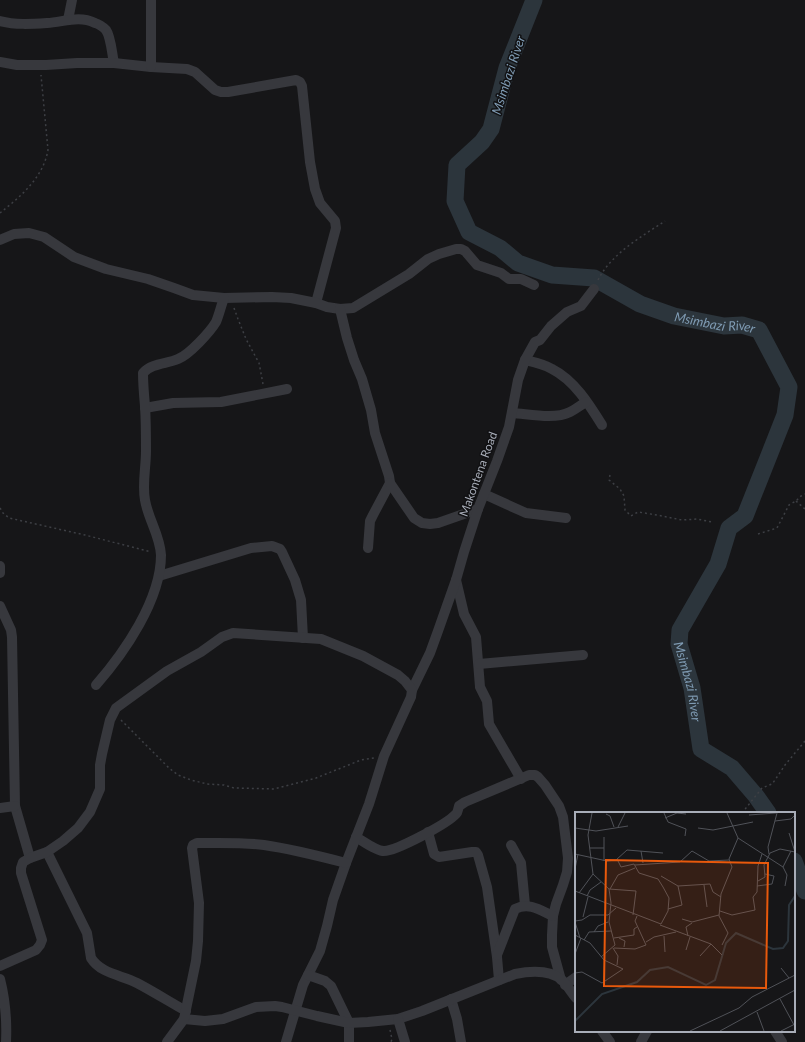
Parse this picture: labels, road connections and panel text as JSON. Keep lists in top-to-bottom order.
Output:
{
  "streets": {
    "street": ["Makontena Road"]
  },
  "water": ["Msimbazi River"]
}
